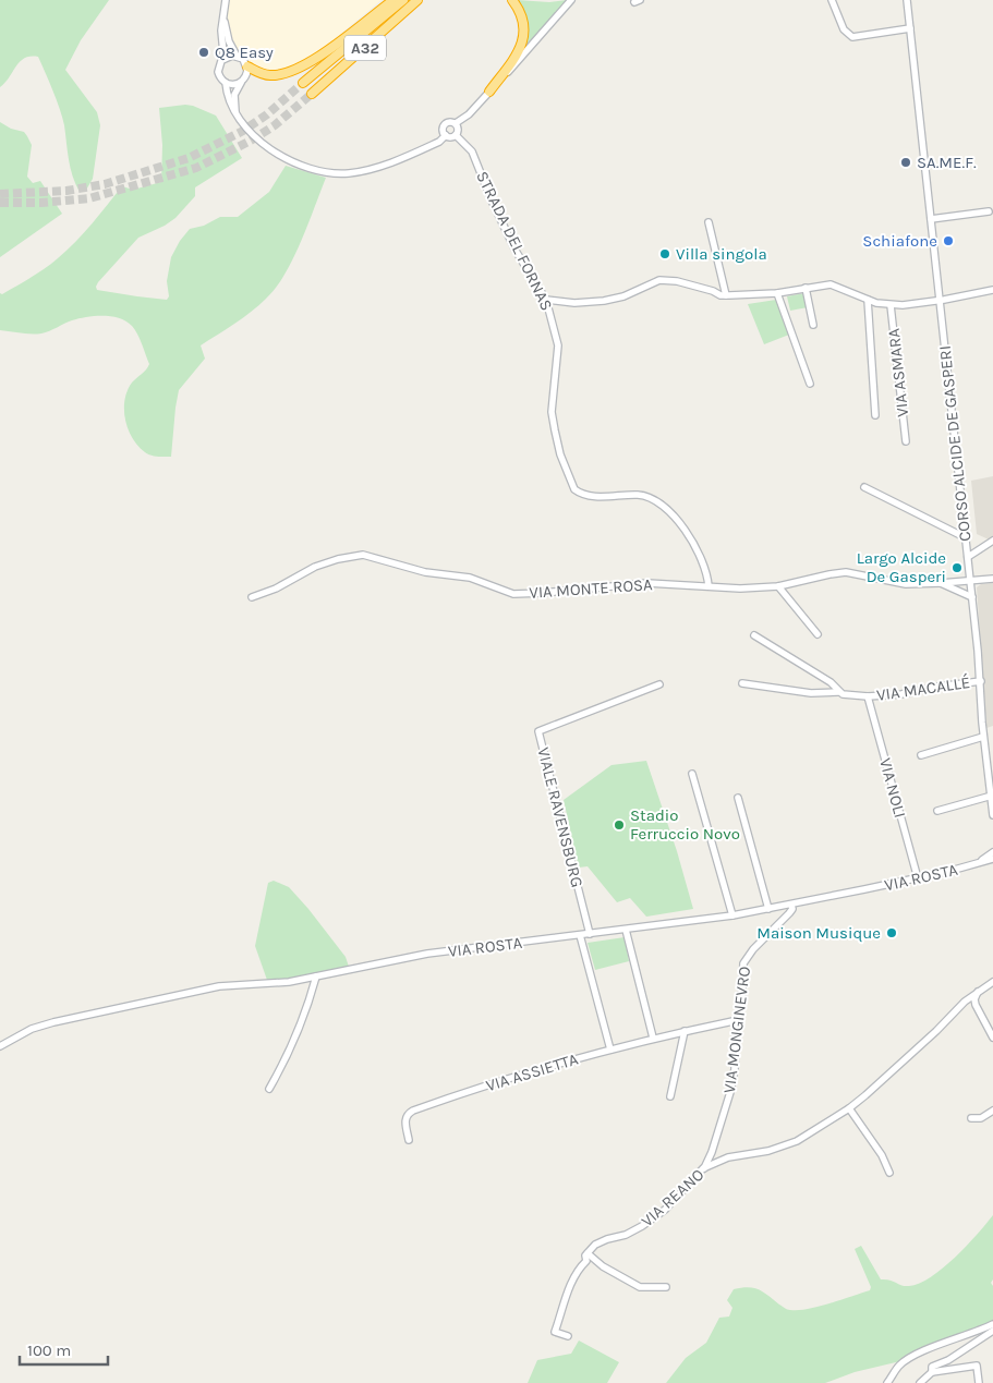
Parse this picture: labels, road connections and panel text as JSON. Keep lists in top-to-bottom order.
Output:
{
  "streets": {
    "highway": ["A32"],
    "street": [
      "STRADA DEL FORNAS",
      "VIA ASMARA",
      "CORSO ALCIDE DE GASPERI",
      "VIA MONTE ROSA",
      "VIA MACALLÉ",
      "VIA NOLI",
      "VIALE RAVENSBURG",
      "VIA ROSTA",
      "VIA MONGINEVRO",
      "VIA ASSIETTA",
      "VIA REANO"
    ]
  },
  "crossings": [
    ["STRADA DEL FORNAS", "VIA MONTE ROSA"],
    ["CORSO ALCIDE DE GASPERI", "VIA MACALLÉ"],
    ["VIA MACALLÉ", "VIA NOLI"],
    ["VIA NOLI", "VIA ROSTA"],
    ["VIALE RAVENSBURG", "VIA ROSTA"],
    ["VIA ROSTA", "VIA MONGINEVRO"],
    ["VIA MONGINEVRO", "VIA ASSIETTA"],
    ["VIA MONGINEVRO", "VIA REANO"]
  ],
  "places": [
    "Q8 Easy",
    "SA.ME.F.",
    "Schiafone",
    "Villa singola",
    "Largo Alcide De Gasperi",
    "Stadio Ferruccio Novo",
    "Maison Musique"
  ],
  "scale_bar": "100 m"
}
